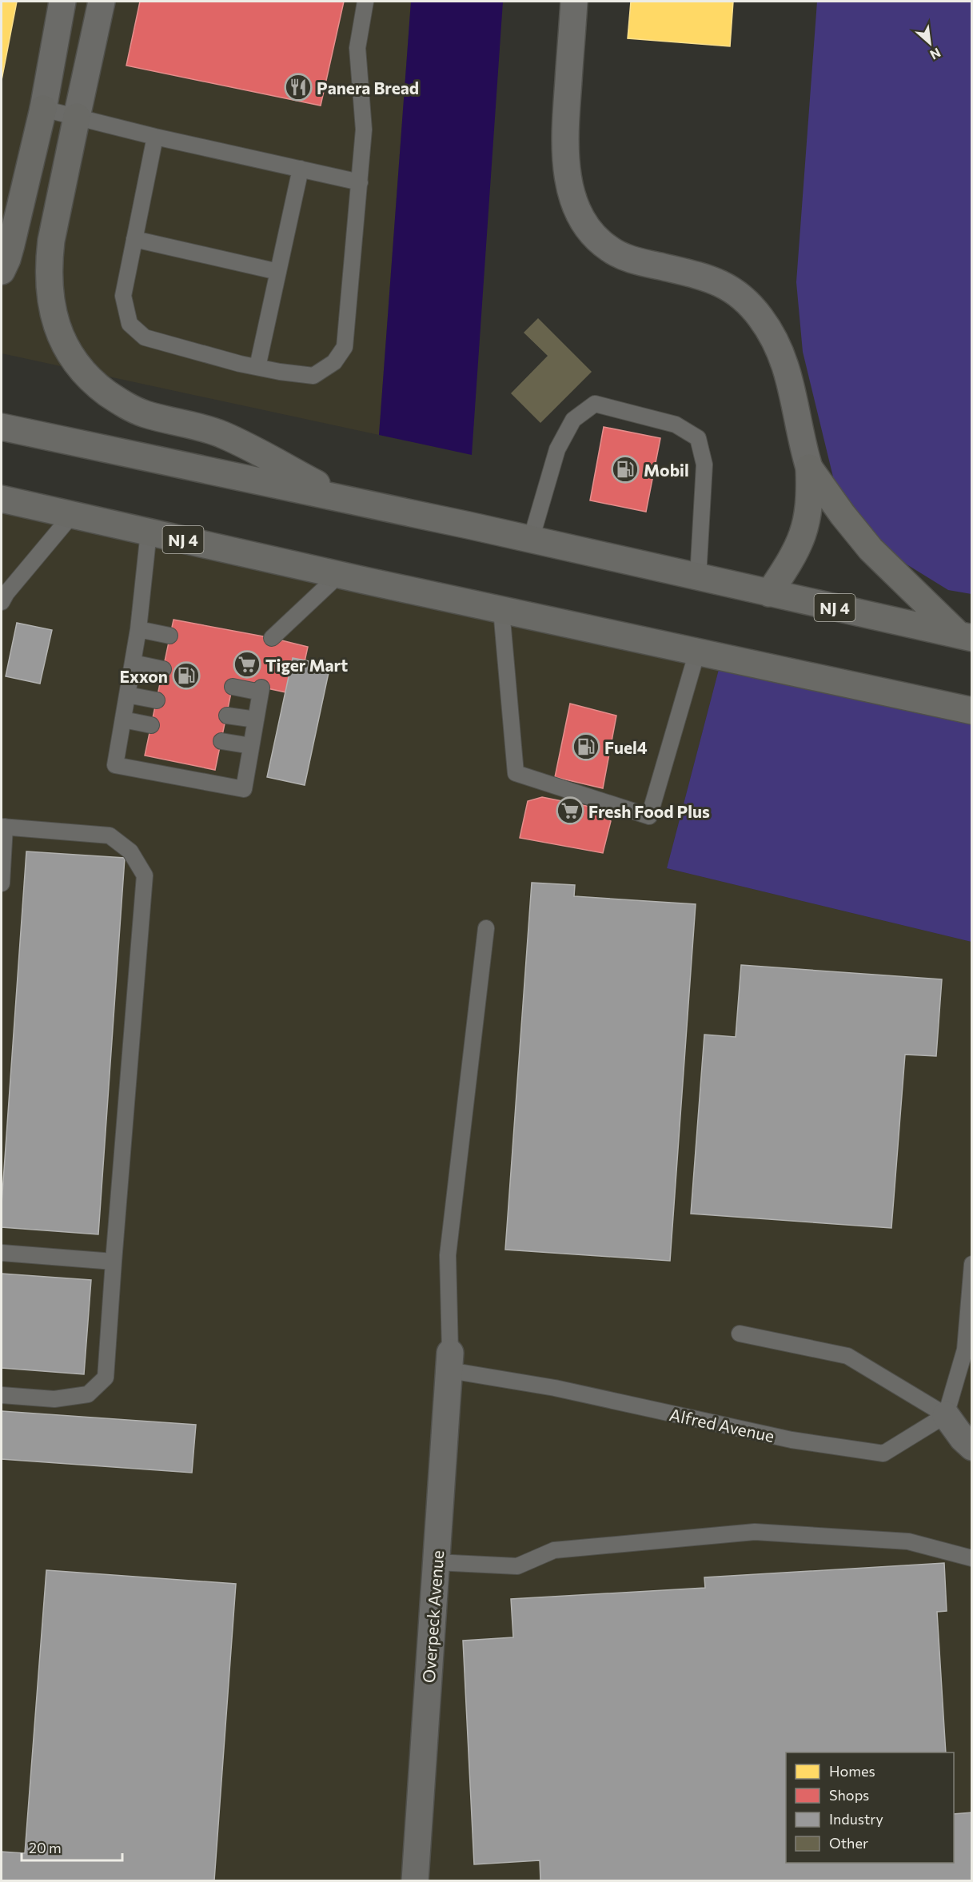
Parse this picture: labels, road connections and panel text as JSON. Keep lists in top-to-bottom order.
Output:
{
  "streets": {
    "highway": ["NJ 4"],
    "street": ["Overpeck Avenue"],
    "lane": ["Alfred Avenue"]
  },
  "crossings": [
    ["Alfred Avenue", "Overpeck Avenue"]
  ],
  "places": {
    "restaurant": ["Panera Bread"],
    "fuel station": ["Mobil", "Exxon", "Fuel4"],
    "supermarket": ["Tiger Mart", "Fresh Food Plus"]
  },
  "legend": [
    "Homes",
    "Shops",
    "Industry",
    "Other"
  ],
  "scale_bar": "20 m",
  "north": "bottom right"
}
